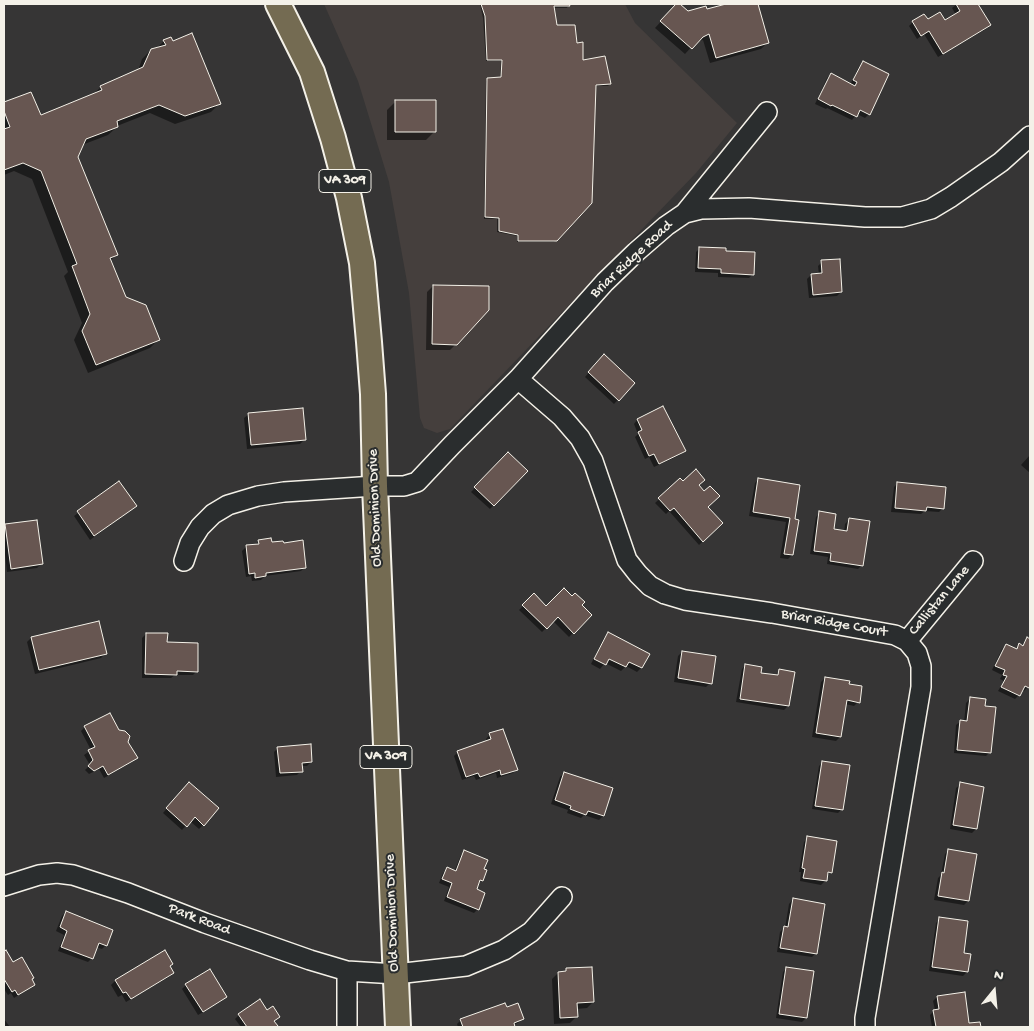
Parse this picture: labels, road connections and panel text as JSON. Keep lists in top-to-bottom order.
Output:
{
  "streets": {
    "main road": ["VA 309", "Old Dominion Drive"],
    "street": [
      "Briar Ridge Road",
      "Callistan Lane",
      "Briar Ridge Court",
      "Park Road"
    ]
  },
  "crossings": [
    ["Briar Ridge Road", "Old Dominion Drive"],
    ["Briar Ridge Road", "Briar Ridge Court"],
    ["Old Dominion Drive", "Park Road"],
    ["Callistan Lane", "Briar Ridge Court"]
  ],
  "north": "top"
}
